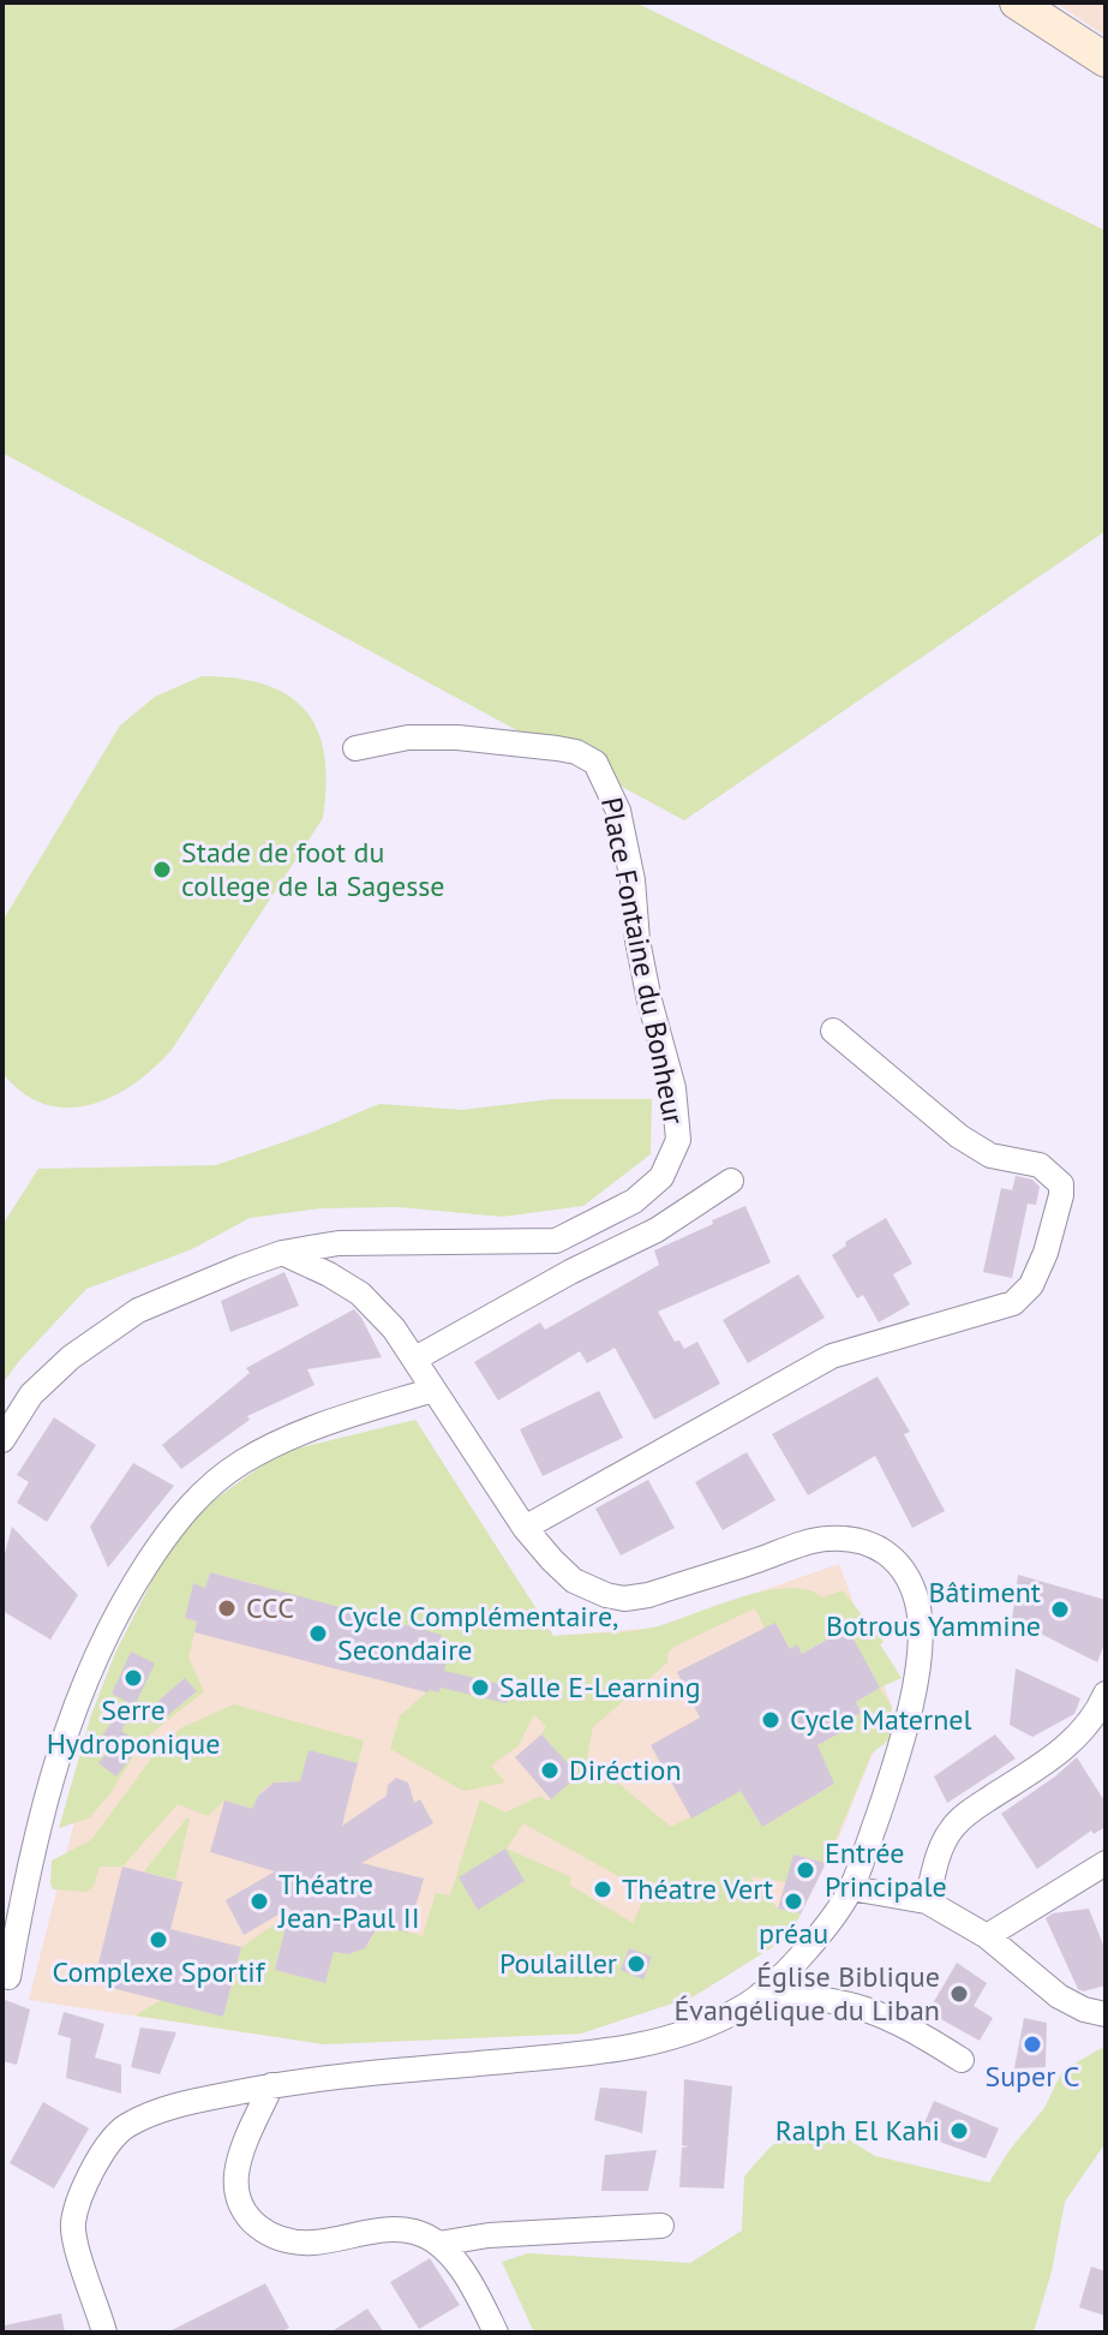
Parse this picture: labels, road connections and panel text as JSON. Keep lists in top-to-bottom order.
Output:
{
  "streets": {
    "street": ["Place Fontaine du Bonheur"]
  },
  "places": [
    "Stade de foot du college de la Sagesse",
    "CCC",
    "Bâtiment Botrous Yammine",
    "Cycle Complémentaire, Secondaire",
    "Serre Hydroponique",
    "Salle E-Learning",
    "Cycle Maternel",
    "Diréction",
    "Entrée Principale",
    "Théatre Vert",
    "Théatre Jean-Paul II",
    "préau",
    "Complexe Sportif",
    "Poulailler",
    "Église Biblique Évangélique du Liban",
    "Super C",
    "Ralph El Kahi"
  ]
}
